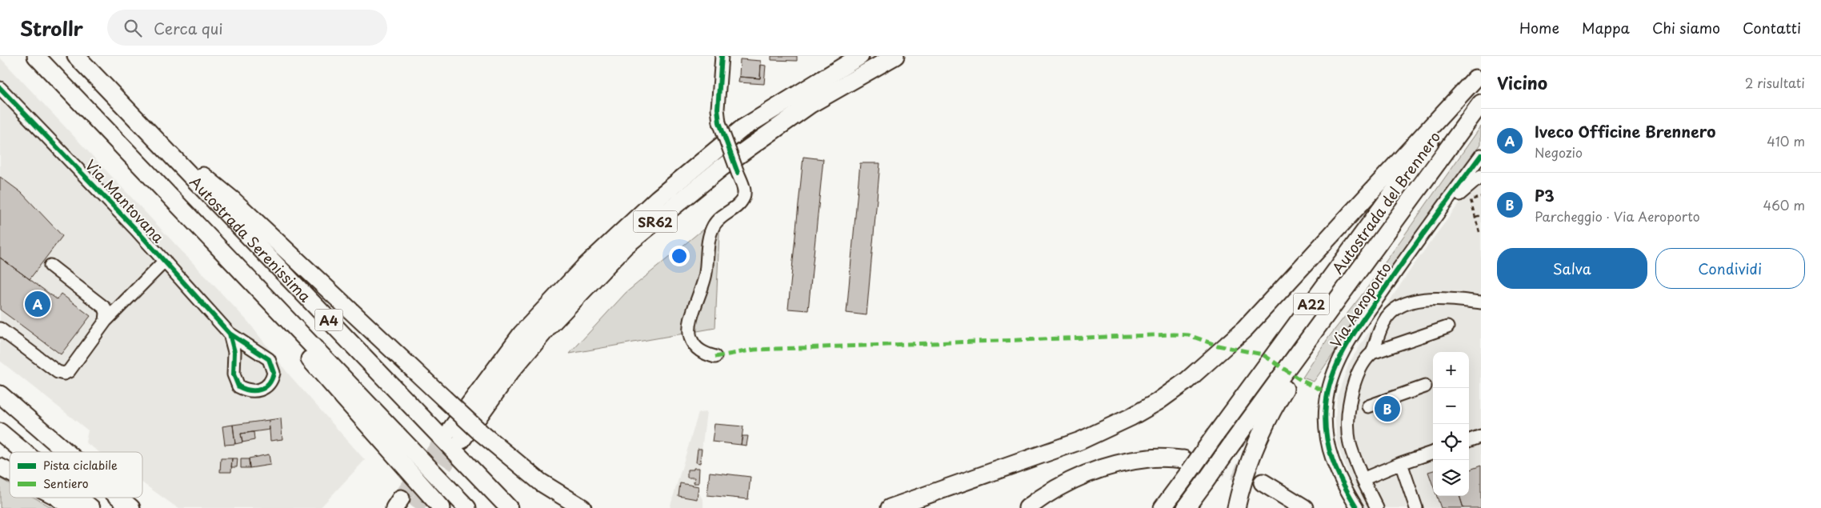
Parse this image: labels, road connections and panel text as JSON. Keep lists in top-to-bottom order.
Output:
{
  "streets": {
    "highway": [
      "Autostrada del Brennero",
      "SR62",
      "Autostrada Serenissima",
      "A22",
      "A4"
    ],
    "street": ["Via Mantovana", "Via Aeroporto"]
  },
  "crossings": [
    ["Autostrada del Brennero", "A22"],
    ["Autostrada Serenissima", "A4"]
  ],
  "legend": ["Pista ciclabile", "Sentiero"],
  "page": {
    "header": "Strollr",
    "search": "Cerca qui",
    "nav": [
      "Home",
      "Mappa",
      "Chi siamo",
      "Contatti"
    ],
    "heading": ["Vicino", "2 risultati"],
    "list": [
      {
        "mark": "A",
        "name": "Iveco Officine Brennero",
        "note": "Negozio",
        "value": "410 m"
      },
      {
        "mark": "B",
        "name": "P3",
        "note": "Parcheggio · Via Aeroporto",
        "value": "460 m"
      }
    ],
    "buttons": ["Salva", "Condividi"],
    "pins": ["A", "B"],
    "map_buttons": ["+", "−"]
  }
}
